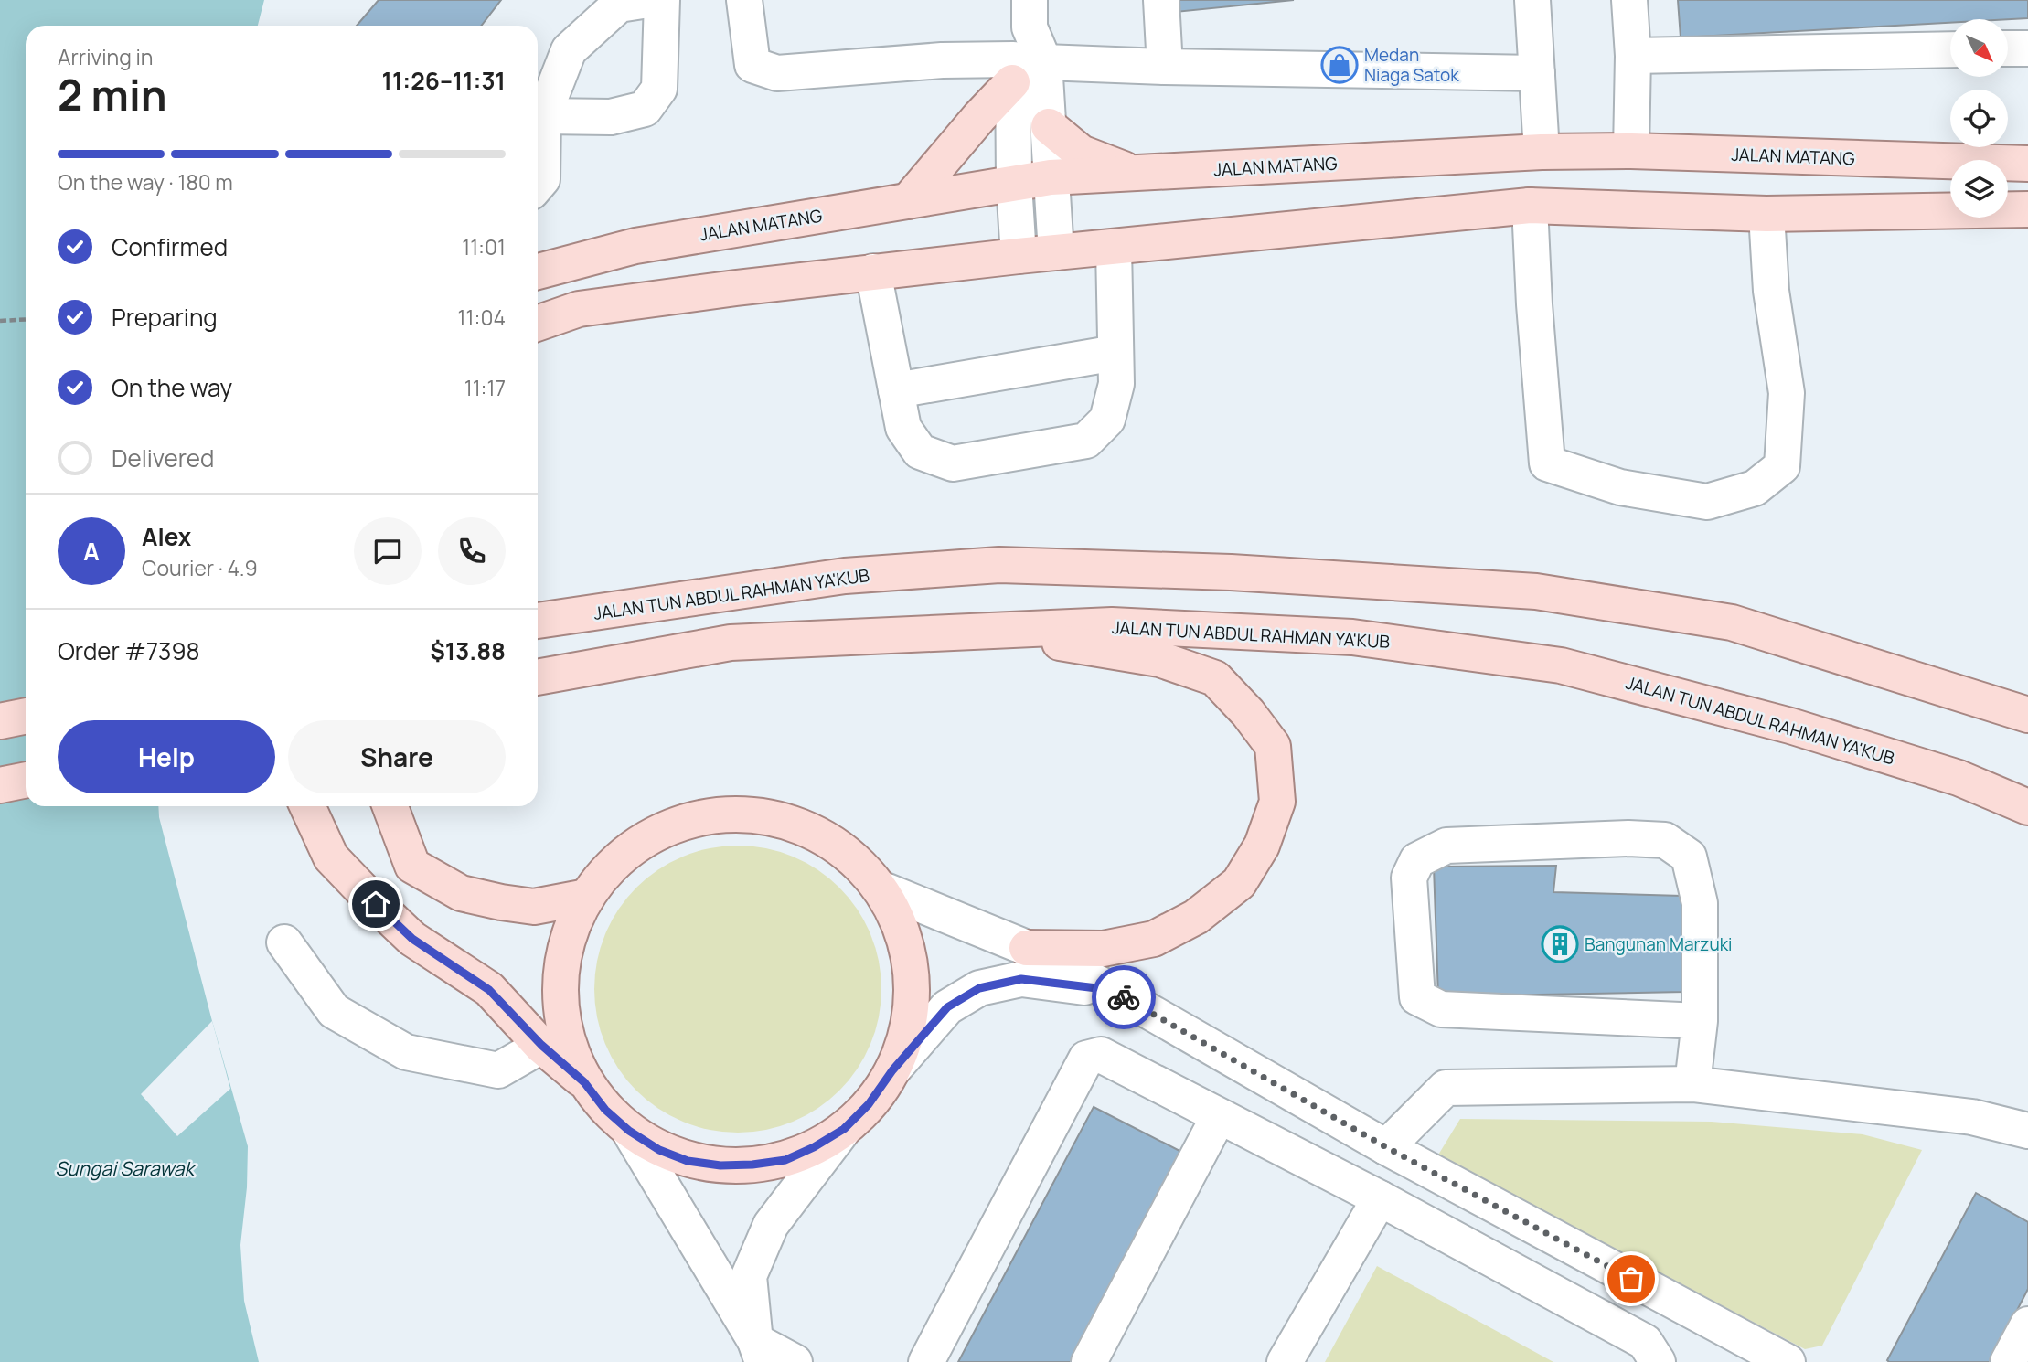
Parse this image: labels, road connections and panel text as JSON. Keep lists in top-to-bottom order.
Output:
{
  "streets": {
    "main road": ["JALAN MATANG", "JALAN TUN ABDUL RAHMAN YA'KUB"]
  },
  "water": ["Sungai Sarawak"],
  "places": {
    "shop": ["Medan Niaga Satok"],
    "building": ["Bangunan Marzuki"]
  },
  "north": "bottom right",
  "page": {
    "heading": ["2 min", "Arriving in", "11:26–11:31"],
    "panel": [
      "Alex",
      "Courier · 4.9",
      "Order #7398",
      "$13.88"
    ],
    "bar": "On the way · 180 m",
    "list": [
      ["Confirmed", "11:01"],
      ["Preparing", "11:04"],
      ["On the way", "11:17"],
      "Delivered"
    ],
    "round": "A",
    "buttons": ["Help", "Share"]
  }
}
